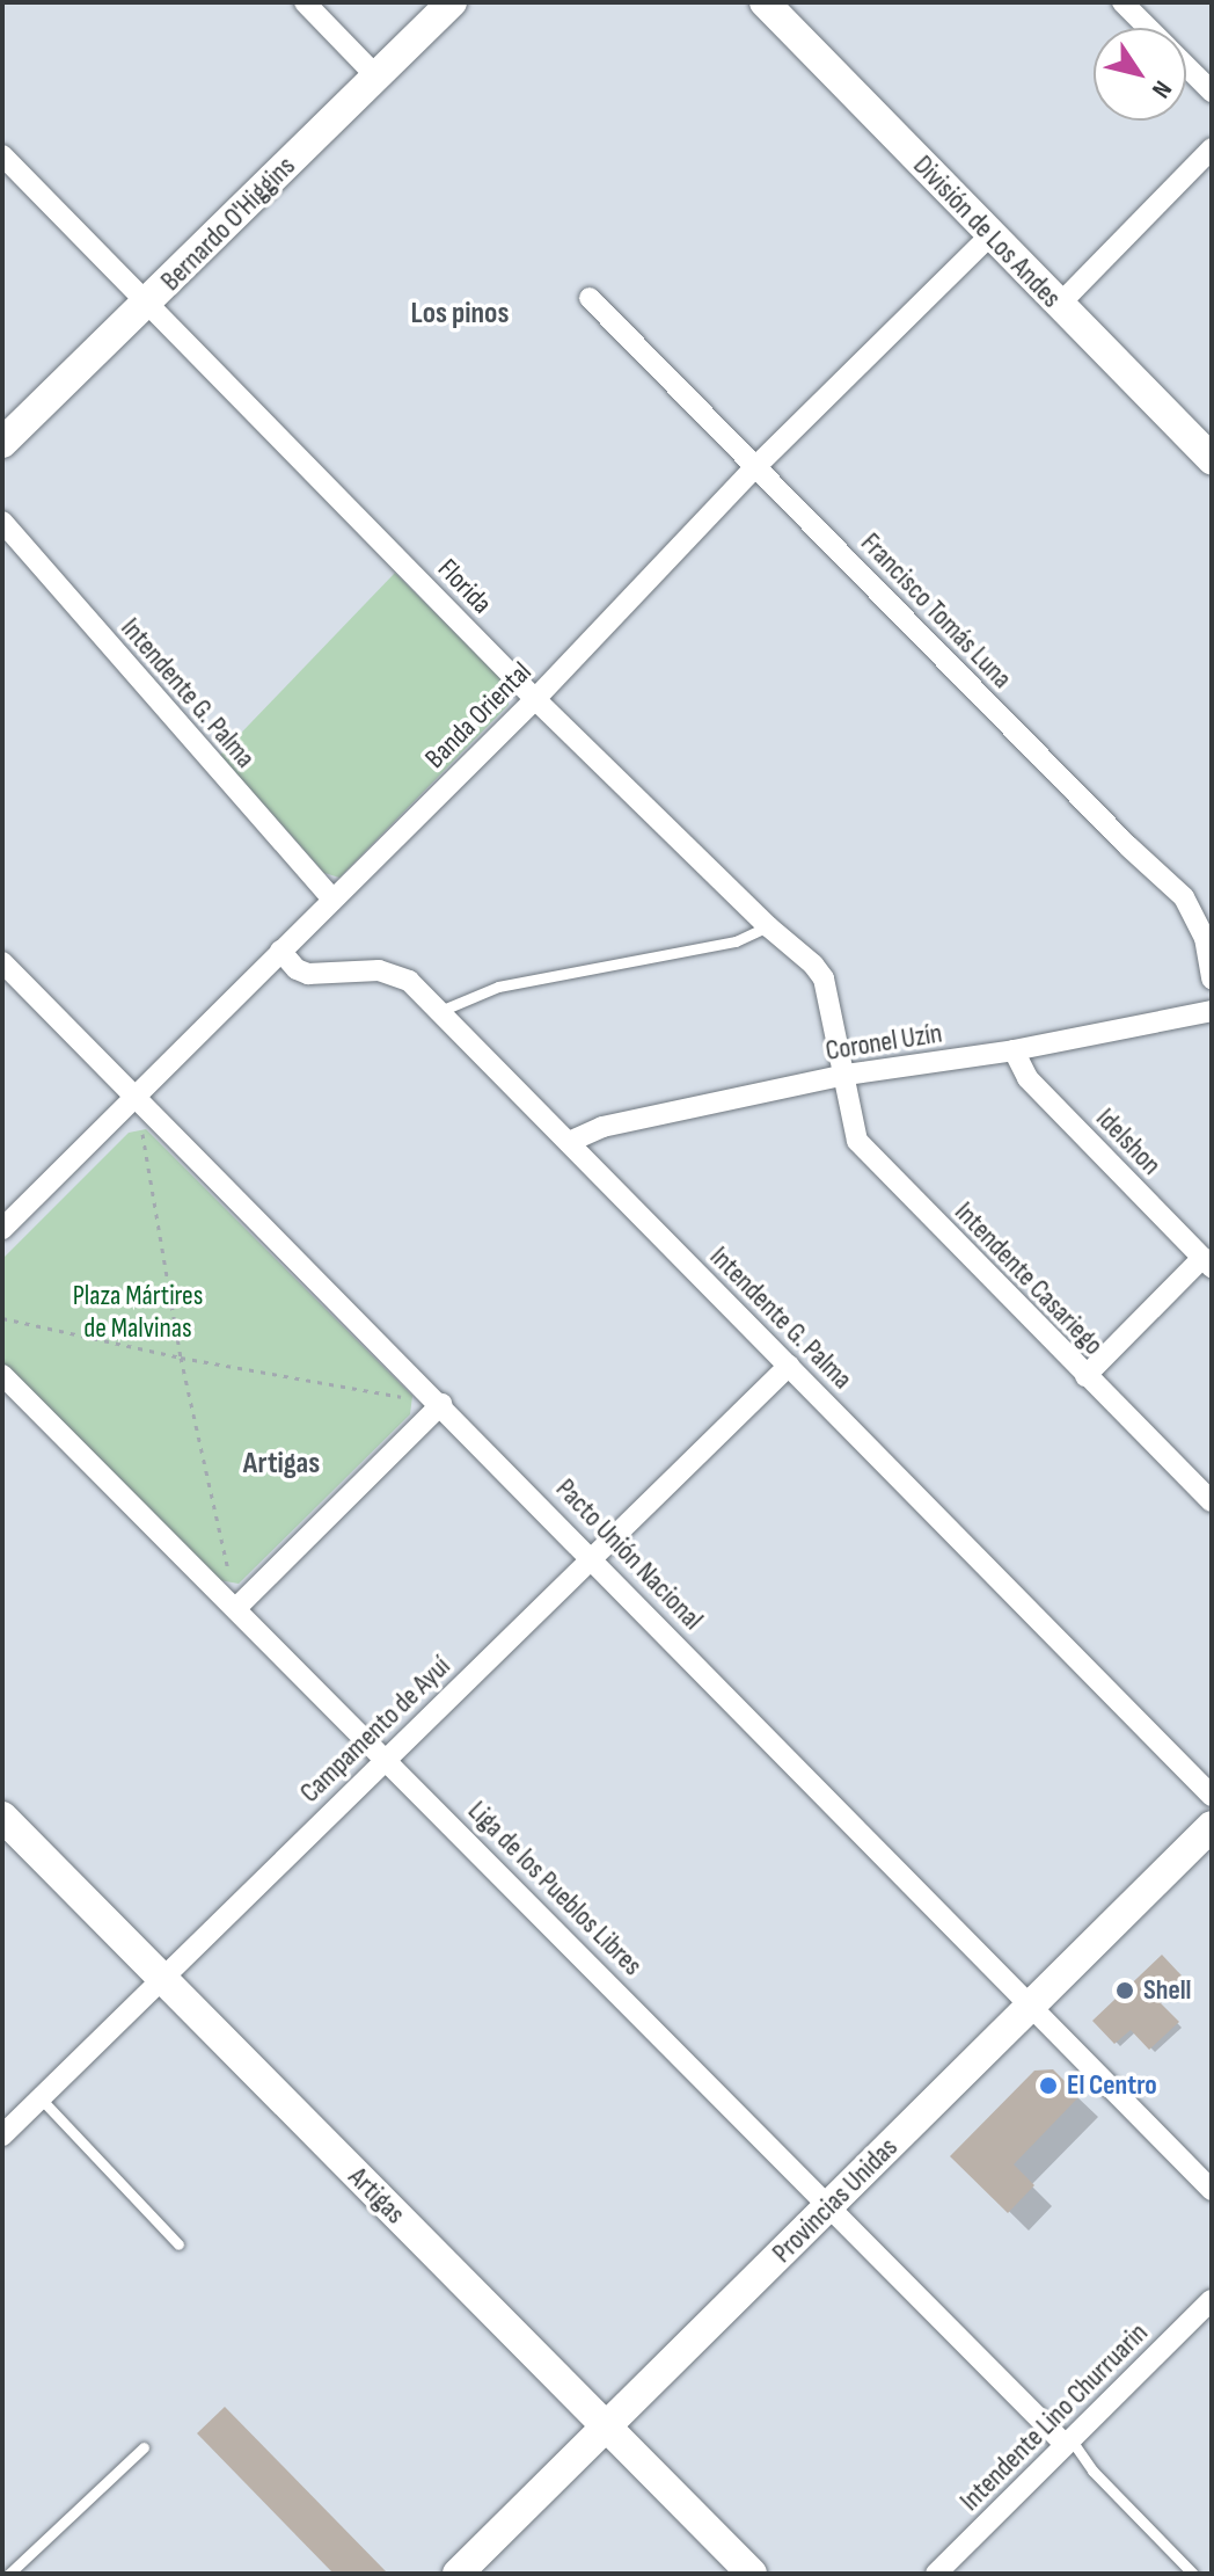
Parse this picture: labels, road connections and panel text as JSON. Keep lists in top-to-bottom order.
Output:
{
  "streets": {
    "street": [
      "Bernardo O'Higgins",
      "División de Los Andes",
      "Florida",
      "Francisco Tomás Luna",
      "Intendente G. Palma",
      "Banda Oriental",
      "Coronel Uzín",
      "Idelshon",
      "Intendente Casariego",
      "Pacto Unión Nacional",
      "Campamento de Ayuí",
      "Liga de los Pueblos Libres",
      "Artigas",
      "Provincias Unidas",
      "Intendente Lino Churruarin"
    ]
  },
  "crossings": [
    ["Bernardo O'Higgins", "Florida"],
    ["División de Los Andes", "Banda Oriental"],
    ["Florida", "Banda Oriental"],
    ["Florida", "Coronel Uzín"],
    ["Florida", "Intendente Casariego"],
    ["Francisco Tomás Luna", "Banda Oriental"],
    ["Intendente G. Palma", "Banda Oriental"],
    ["Intendente G. Palma", "Coronel Uzín"],
    ["Intendente G. Palma", "Campamento de Ayuí"],
    ["Banda Oriental", "Pacto Unión Nacional"],
    ["Coronel Uzín", "Idelshon"],
    ["Coronel Uzín", "Intendente Casariego"],
    ["Pacto Unión Nacional", "Campamento de Ayuí"],
    ["Pacto Unión Nacional", "Provincias Unidas"],
    ["Campamento de Ayuí", "Liga de los Pueblos Libres"],
    ["Campamento de Ayuí", "Artigas"],
    ["Liga de los Pueblos Libres", "Provincias Unidas"],
    ["Liga de los Pueblos Libres", "Intendente Lino Churruarin"],
    ["Artigas", "Provincias Unidas"]
  ],
  "districts": ["Los pinos", "Artigas"],
  "parks": ["Plaza Mártires de Malvinas"],
  "places": ["Shell", "El Centro"],
  "north": "bottom right"
}
